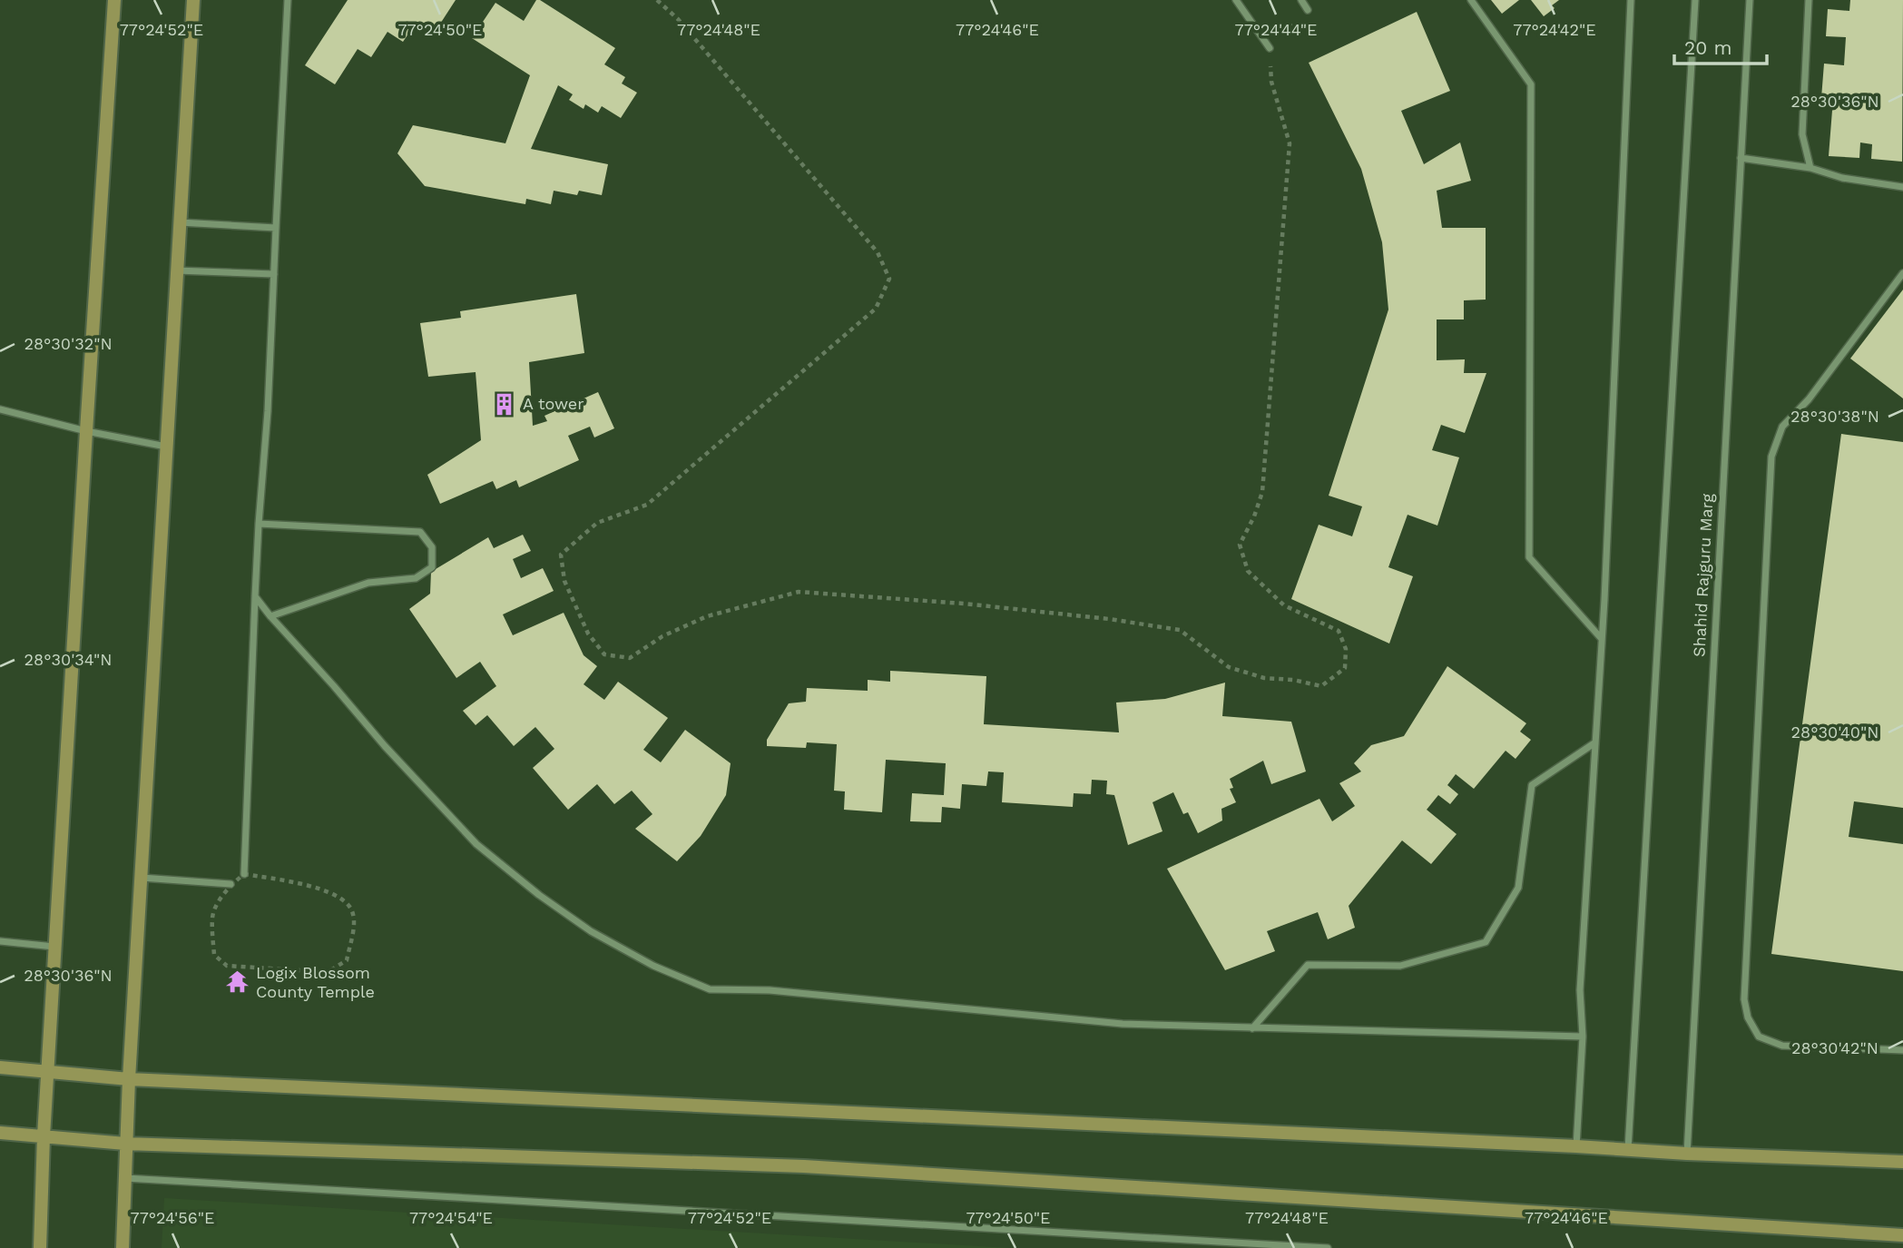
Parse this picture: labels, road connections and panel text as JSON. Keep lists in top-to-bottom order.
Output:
{
  "streets": {
    "street": ["Shahid Rajguru Marg"]
  },
  "places": {
    "building": ["A tower"],
    "temple": ["Logix Blossom County Temple"]
  },
  "scale_bar": "20 m",
  "coordinates": [
    "77°24'52\"E",
    "77°24'50\"E",
    "77°24'48\"E",
    "77°24'46\"E",
    "77°24'44\"E",
    "77°24'42\"E",
    "28°30'36\"N",
    "28°30'32\"N",
    "28°30'38\"N",
    "28°30'34\"N",
    "28°30'40\"N",
    "28°30'42\"N",
    "77°24'56\"E",
    "77°24'54\"E"
  ]
}
